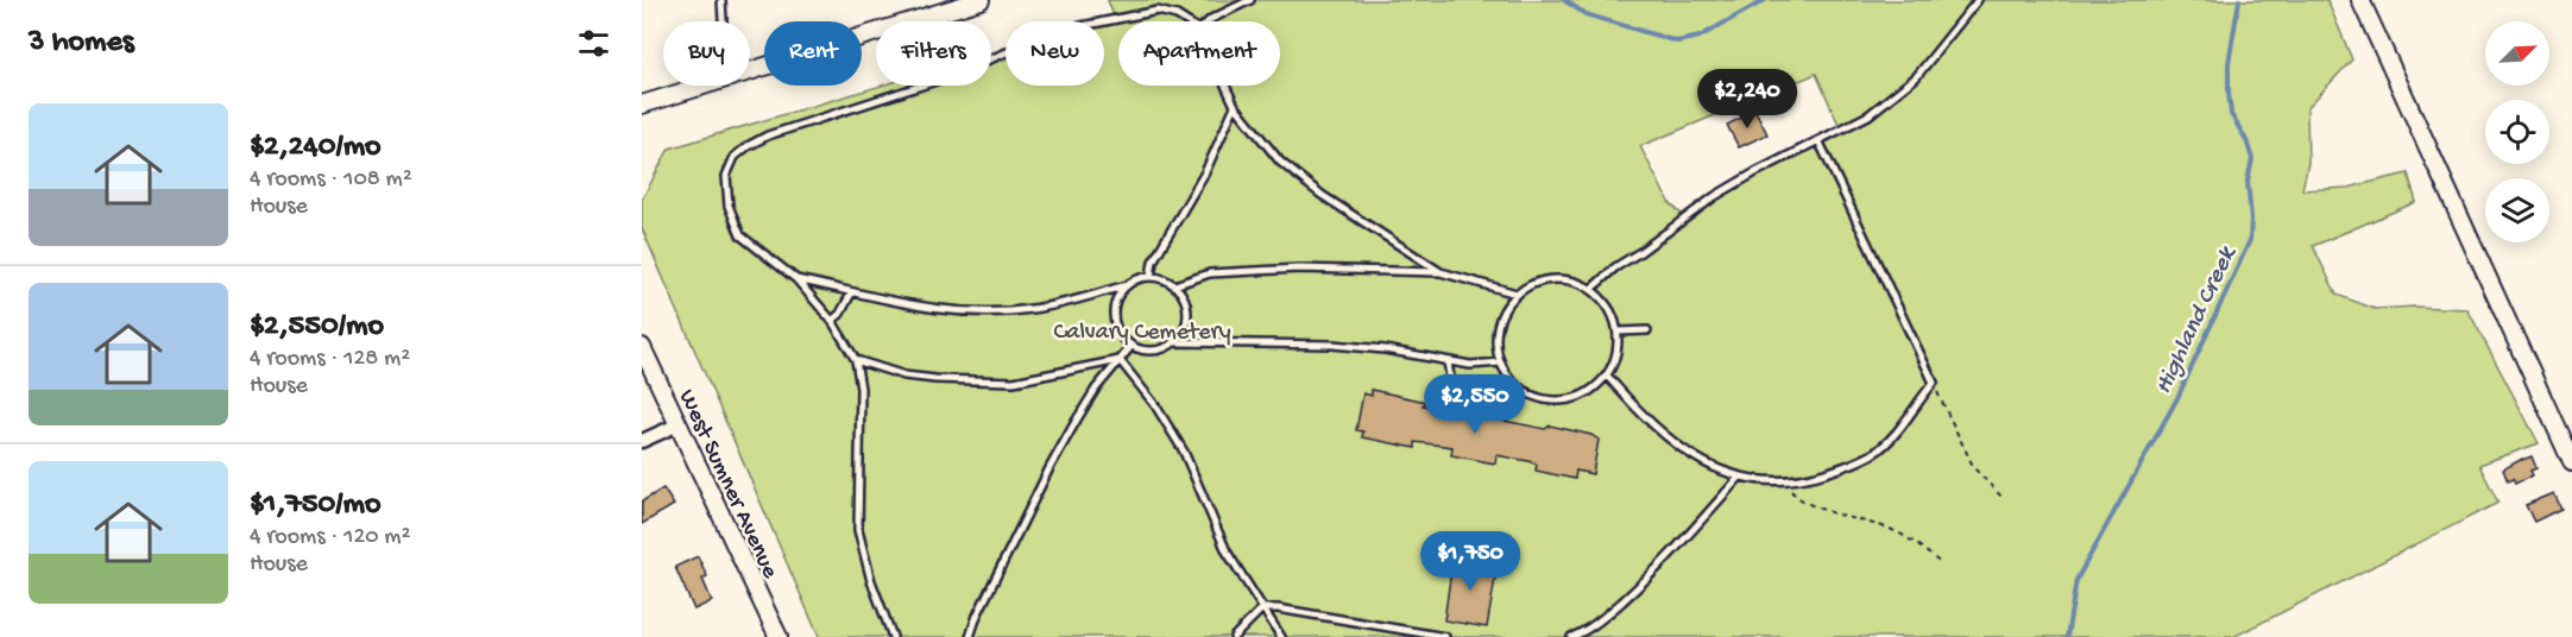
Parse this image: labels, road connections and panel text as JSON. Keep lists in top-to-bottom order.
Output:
{
  "streets": {
    "main road": ["West Sumner Avenue"]
  },
  "water": ["Highland Creek"],
  "parks": ["Calvary Cemetery"],
  "north": "top right",
  "page": {
    "heading": "3 homes",
    "chip": [
      "Buy",
      "Rent",
      "Filters",
      "New",
      "Apartment"
    ],
    "price": ["$2,240", "$2,550", "$1,750"],
    "list": [
      {
        "name": "$2,240/mo",
        "note": "4 rooms · 108 m² · House"
      },
      {
        "name": "$2,550/mo",
        "note": "4 rooms · 128 m² · House"
      },
      {
        "name": "$1,750/mo",
        "note": "4 rooms · 120 m² · House"
      }
    ]
  }
}
